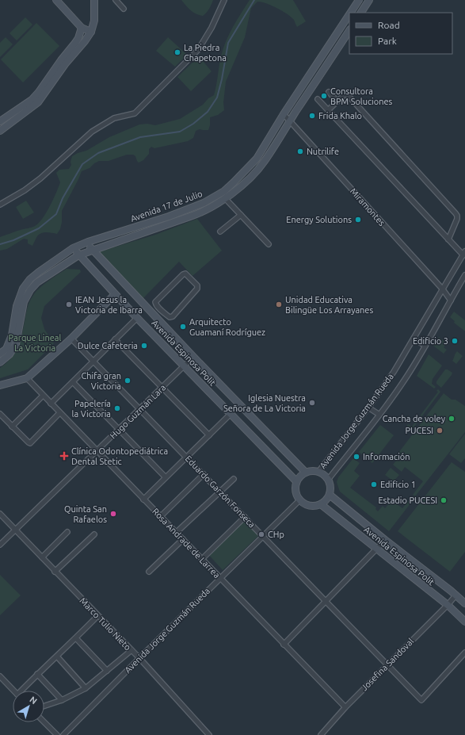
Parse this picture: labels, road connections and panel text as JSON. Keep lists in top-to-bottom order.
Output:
{
  "streets": {
    "street": [
      "Avenida 17 de Julio",
      "Miramontes",
      "Avenida Espinosa Polit",
      "Hugo Guzmán Lara",
      "Avenida Jorge Guzmán Rueda",
      "Eduardo Garzón Fonseca",
      "Rosa Andrade de Larrea",
      "Marco Tulio Nieto",
      "Josefina Sandoval"
    ]
  },
  "crossings": [
    ["Avenida 17 de Julio", "Miramontes"],
    ["Avenida 17 de Julio", "Avenida Espinosa Polit"],
    ["Miramontes", "Avenida Jorge Guzmán Rueda"],
    ["Avenida Espinosa Polit", "Hugo Guzmán Lara"],
    ["Avenida Espinosa Polit", "Avenida Jorge Guzmán Rueda"],
    ["Avenida Espinosa Polit", "Josefina Sandoval"],
    ["Hugo Guzmán Lara", "Eduardo Garzón Fonseca"],
    ["Hugo Guzmán Lara", "Rosa Andrade de Larrea"],
    ["Hugo Guzmán Lara", "Marco Tulio Nieto"],
    ["Avenida Jorge Guzmán Rueda", "Eduardo Garzón Fonseca"],
    ["Avenida Jorge Guzmán Rueda", "Rosa Andrade de Larrea"],
    ["Avenida Jorge Guzmán Rueda", "Marco Tulio Nieto"],
    ["Eduardo Garzón Fonseca", "Josefina Sandoval"],
    ["Rosa Andrade de Larrea", "Josefina Sandoval"]
  ],
  "parks": ["Parque Lineal La Victoria"],
  "places": {
    "other": [
      "La Piedra Chapetona",
      "Consultora BPM Soluciones",
      "Frida Khalo",
      "Nutrilife",
      "Energy Solutions",
      "IEAN Jesus la Victoria de Ibarra",
      "Unidad Educativa Bilingüe Los Arrayanes",
      "Arquitecto Guamaní Rodríguez",
      "Edificio 3",
      "Dulce Cafeteria",
      "Chifa gran Victoria",
      "Iglesia Nuestra Señora de La Victoria",
      "Papelería la Victoria",
      "Cancha de voley",
      "PUCESI",
      "Información",
      "Edificio 1",
      "Estadio PUCESI",
      "Quinta San Rafaelos",
      "CHp"
    ],
    "health": ["Clínica Odontopediátrica Dental Stetic"]
  },
  "legend": ["Road", "Park"],
  "north": "top right"
}
